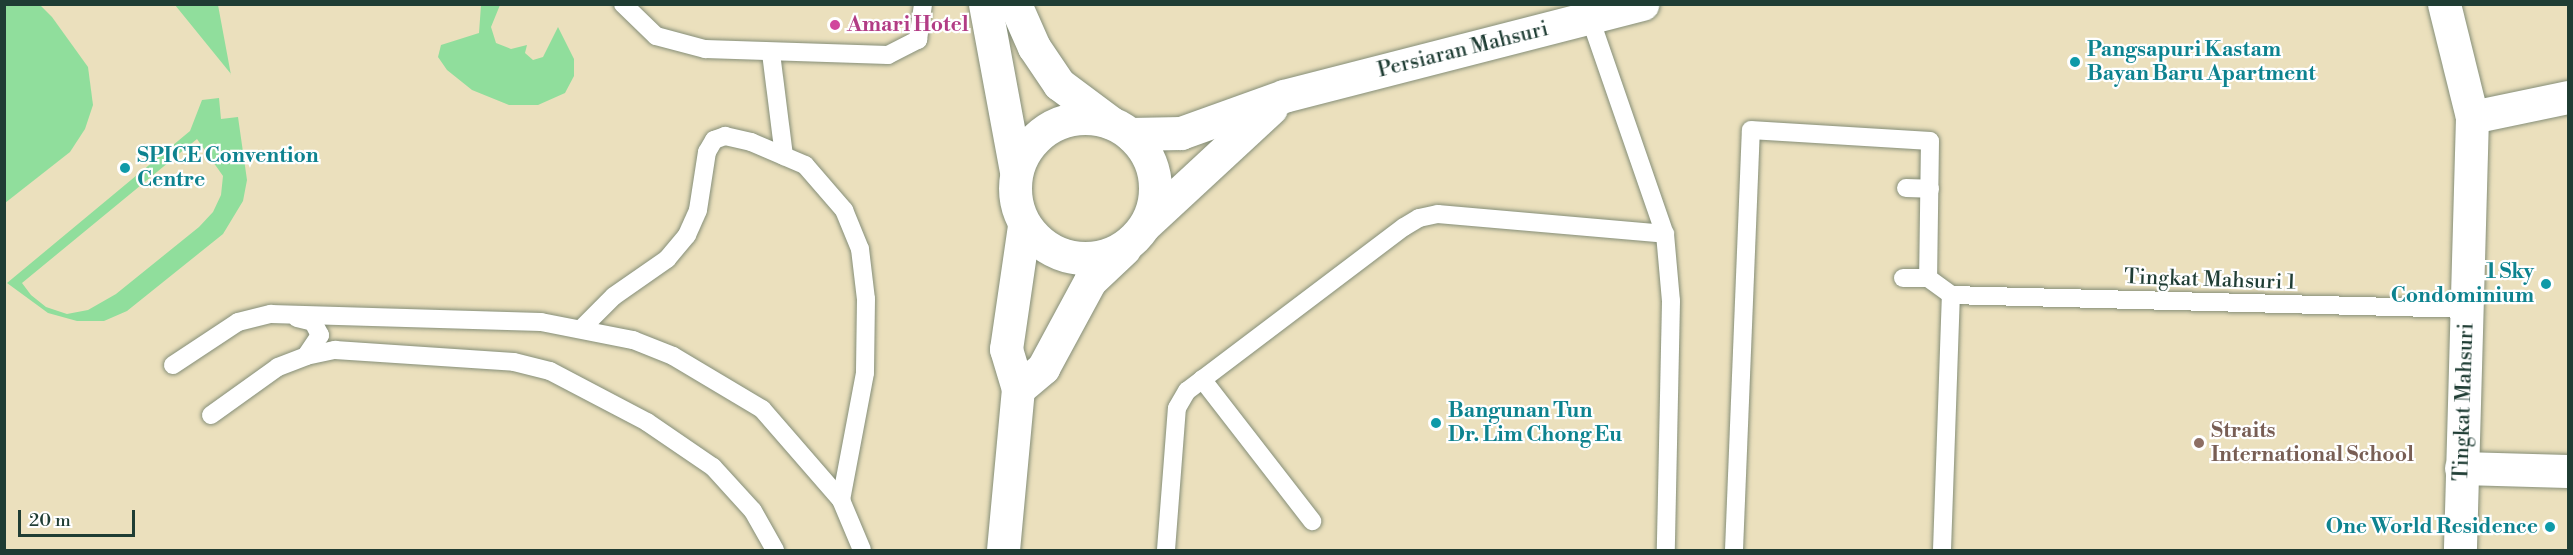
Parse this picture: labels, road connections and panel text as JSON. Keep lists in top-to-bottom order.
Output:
{
  "streets": {
    "street": ["Persiaran Mahsuri", "Tingkat Mahsuri"],
    "lane": ["Tingkat Mahsuri 1"]
  },
  "crossings": [
    ["Tingkat Mahsuri 1", "Tingkat Mahsuri"]
  ],
  "places": [
    "Amari Hotel",
    "Pangsapuri Kastam Bayan Baru Apartment",
    "SPICE Convention Centre",
    "1 Sky Condominium",
    "Bangunan Tun Dr. Lim Chong Eu",
    "Straits International School",
    "One World Residence"
  ],
  "scale_bar": "20 m"
}
